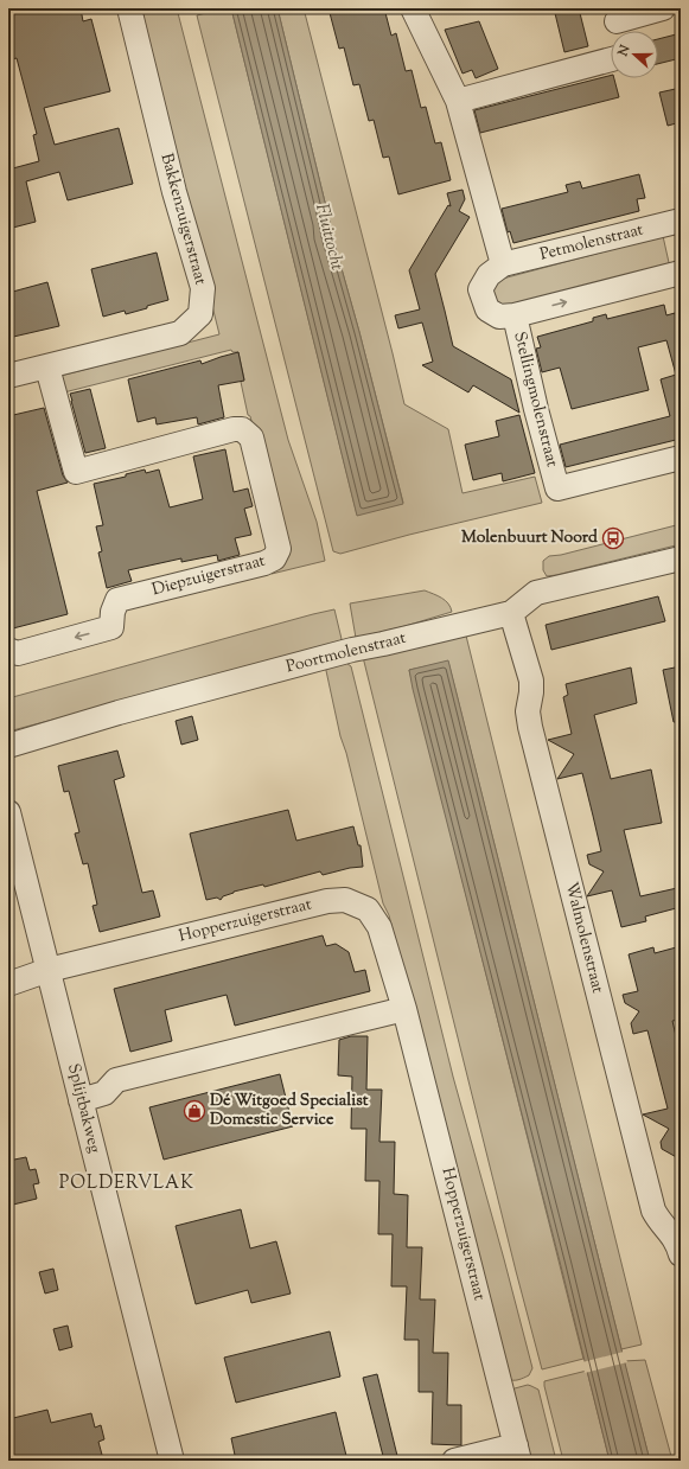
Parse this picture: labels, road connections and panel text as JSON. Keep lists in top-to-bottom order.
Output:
{
  "streets": {
    "street": [
      "Bakkenzuigerstraat",
      "Petmolenstraat",
      "Stellingmolenstraat",
      "Diepzuigerstraat",
      "Poortmolenstraat",
      "Hopperzuigerstraat",
      "Walmolenstraat",
      "Splijtbakweg"
    ]
  },
  "crossings": [
    ["Bakkenzuigerstraat", "Diepzuigerstraat"],
    ["Petmolenstraat", "Stellingmolenstraat"],
    ["Poortmolenstraat", "Walmolenstraat"],
    ["Hopperzuigerstraat", "Splijtbakweg"]
  ],
  "districts": ["POLDERVLAK"],
  "water": ["Fluittocht"],
  "places": {
    "bus stop": ["Molenbuurt Noord"],
    "shop": ["Dé Witgoed Specialist Domestic Service"]
  },
  "north": "left"
}
